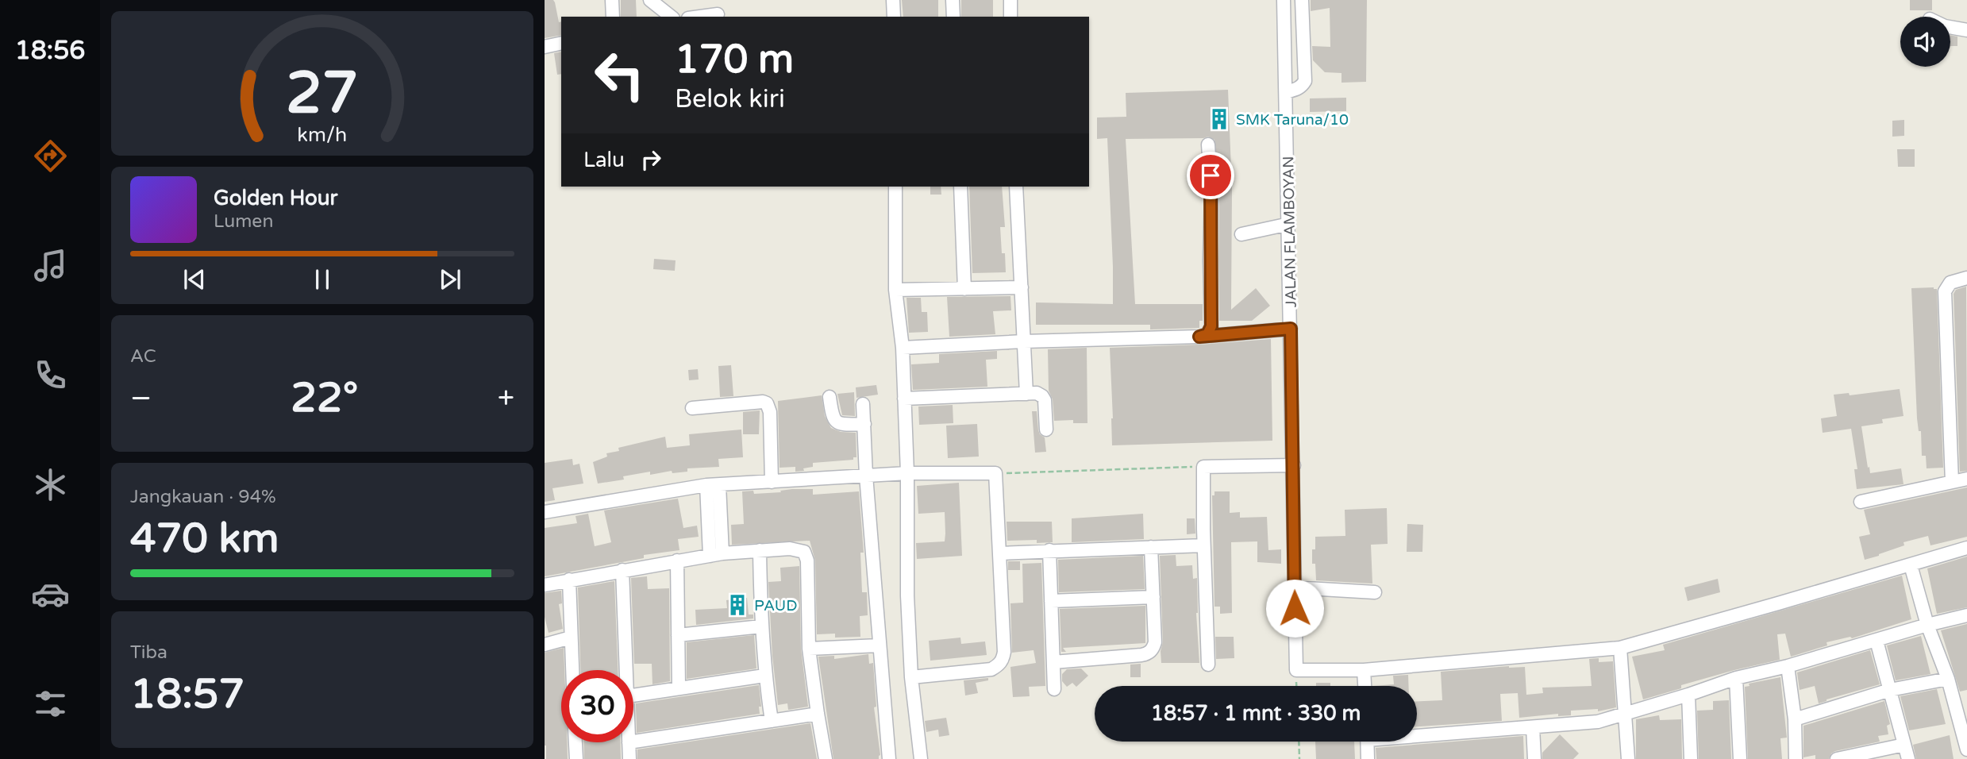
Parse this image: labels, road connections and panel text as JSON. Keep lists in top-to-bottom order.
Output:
{
  "streets": {
    "street": ["JALAN FLAMBOYAN"]
  },
  "places": {
    "building": ["SMK Taruna/10", "PAUD"]
  },
  "page": {
    "tabs": "18:56",
    "turn": ["170 m", "Belok kiri"],
    "then": "Lalu",
    "song": ["Golden Hour", "Lumen"],
    "tile": [
      "AC",
      ["Jangkauan · 94%", "470 km"],
      ["Tiba", "18:57"]
    ],
    "heat": ["−", "22°", "+"],
    "limit": "30",
    "trip": "18:57 · 1 mnt · 330 m",
    "gauge": ["27", "km/h"]
  }
}
